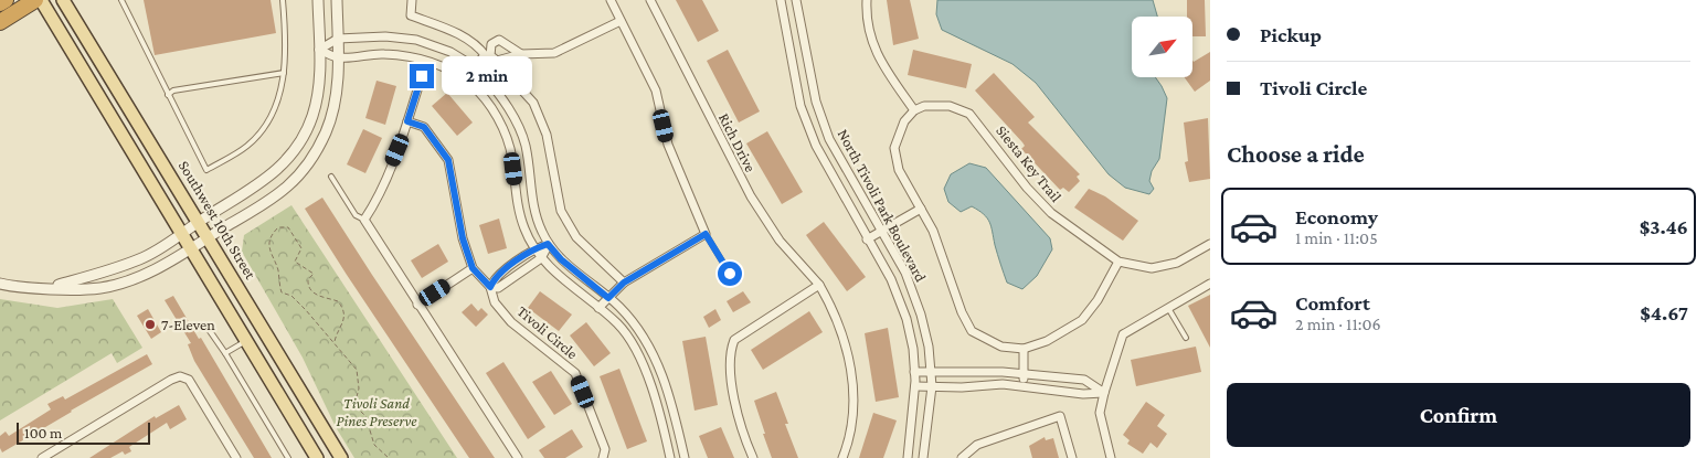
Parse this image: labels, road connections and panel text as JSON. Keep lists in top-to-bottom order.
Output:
{
  "streets": {
    "main road": ["Southwest 10th Street"],
    "street": [
      "Rich Drive",
      "Siesta Key Trail",
      "North Tivoli Park Boulevard",
      "Tivoli Circle"
    ]
  },
  "parks": ["Tivoli Sand Pines Preserve"],
  "places": ["7-Eleven"],
  "scale_bar": "100 m",
  "north": "top right",
  "page": {
    "banner": ["Pickup", "Tivoli Circle"],
    "bubble": "2 min",
    "heading": "Choose a ride",
    "list": [
      {
        "name": "Economy",
        "note": "1 min · 11:05",
        "value": "$3.46"
      },
      {
        "name": "Comfort",
        "note": "2 min · 11:06",
        "value": "$4.67"
      }
    ],
    "buttons": "Confirm",
    "scale": "100 m"
  }
}
